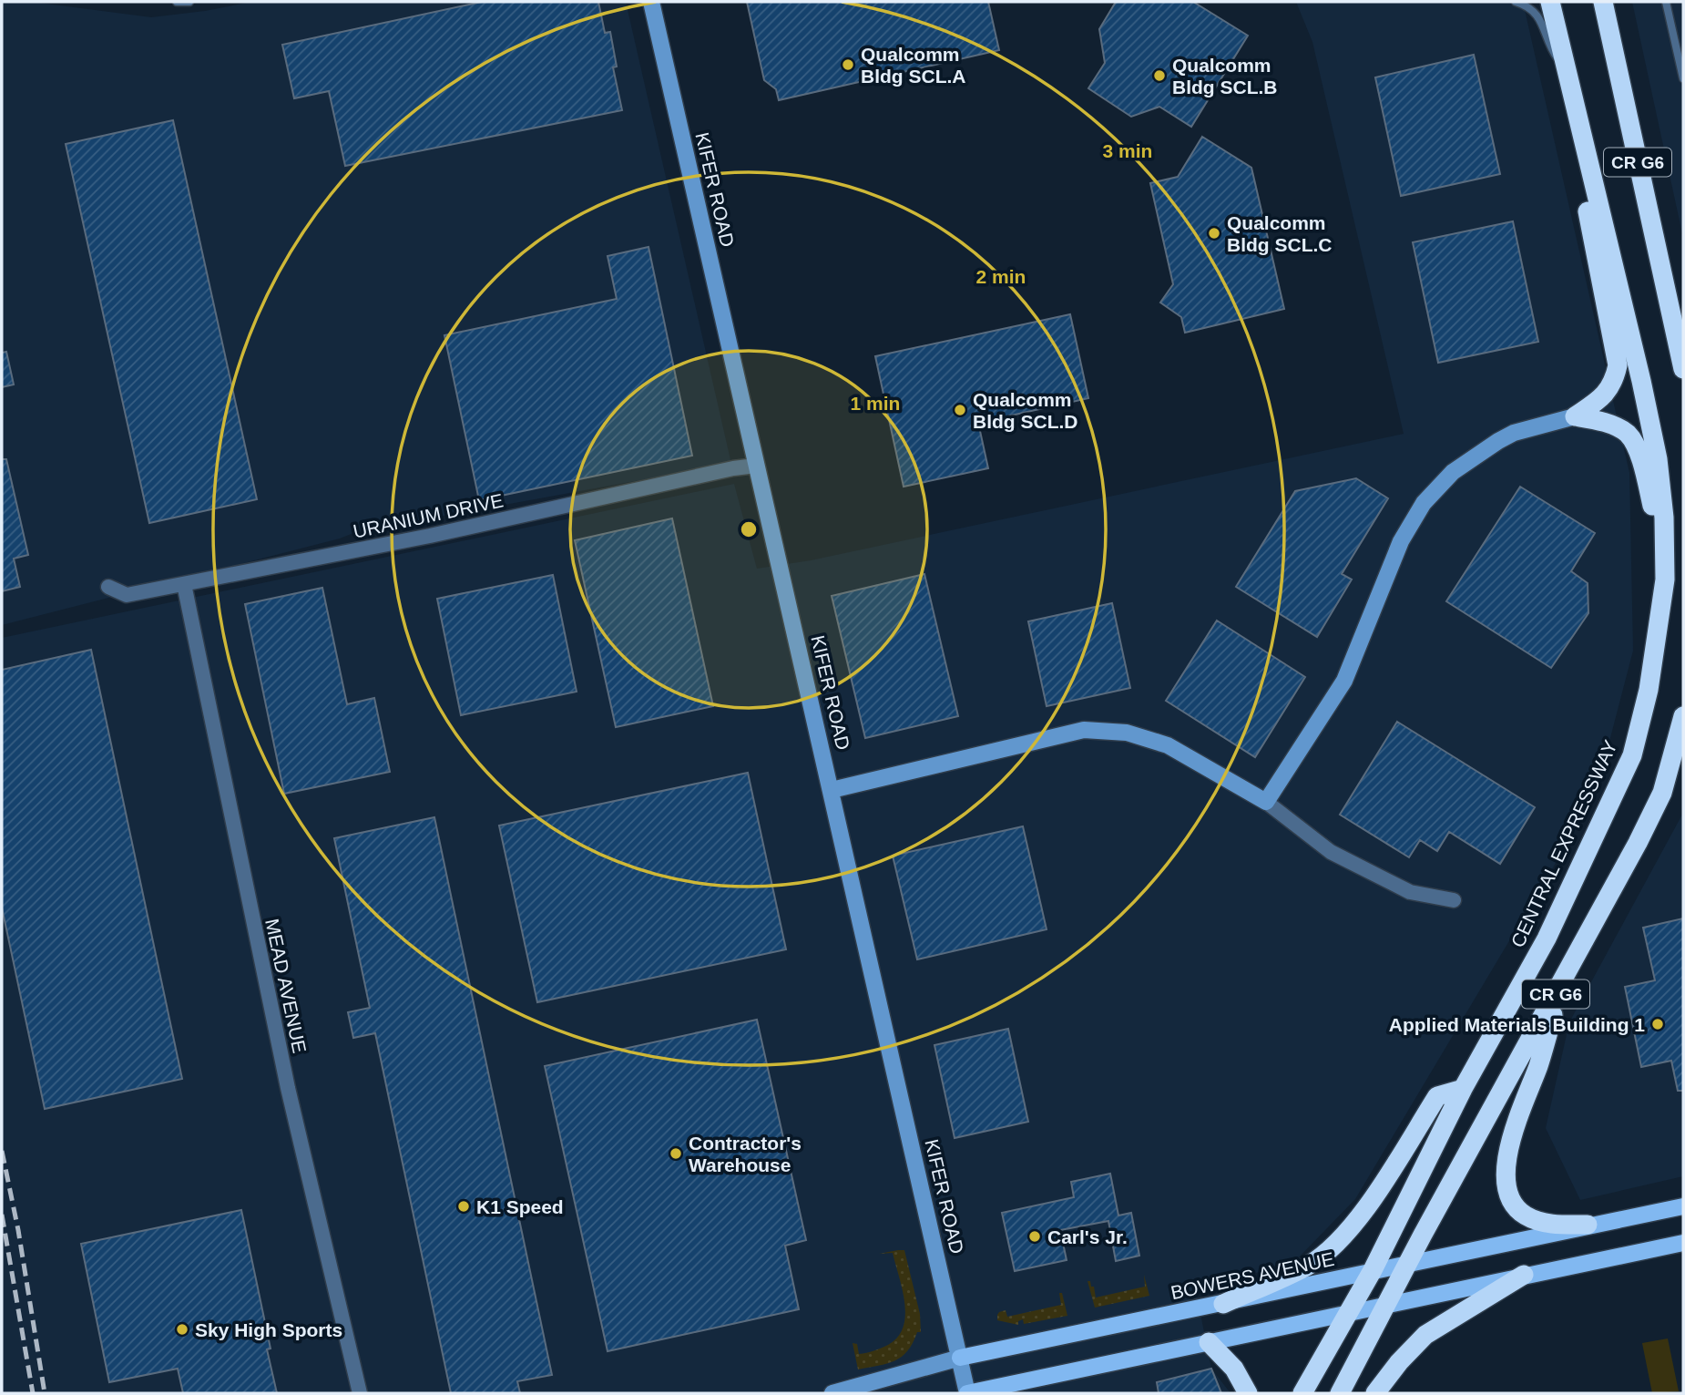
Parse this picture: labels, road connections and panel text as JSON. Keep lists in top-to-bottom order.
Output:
{
  "streets": {
    "highway": ["CR G6", "CENTRAL EXPRESSWAY"],
    "main road": ["KIFER ROAD", "BOWERS AVENUE"],
    "street": ["URANIUM DRIVE", "MEAD AVENUE"]
  },
  "crossings": [
    ["CR G6", "BOWERS AVENUE"],
    ["KIFER ROAD", "URANIUM DRIVE"],
    ["KIFER ROAD", "BOWERS AVENUE"],
    ["URANIUM DRIVE", "MEAD AVENUE"],
    ["CENTRAL EXPRESSWAY", "BOWERS AVENUE"]
  ],
  "places": [
    "Qualcomm Bldg SCL.A",
    "Qualcomm Bldg SCL.B",
    "Qualcomm Bldg SCL.C",
    "Qualcomm Bldg SCL.D",
    "Applied Materials Building 1",
    "Contractor's Warehouse",
    "K1 Speed",
    "Carl's Jr.",
    "Sky High Sports"
  ],
  "rings": ["3 min", "2 min", "1 min"]
}
